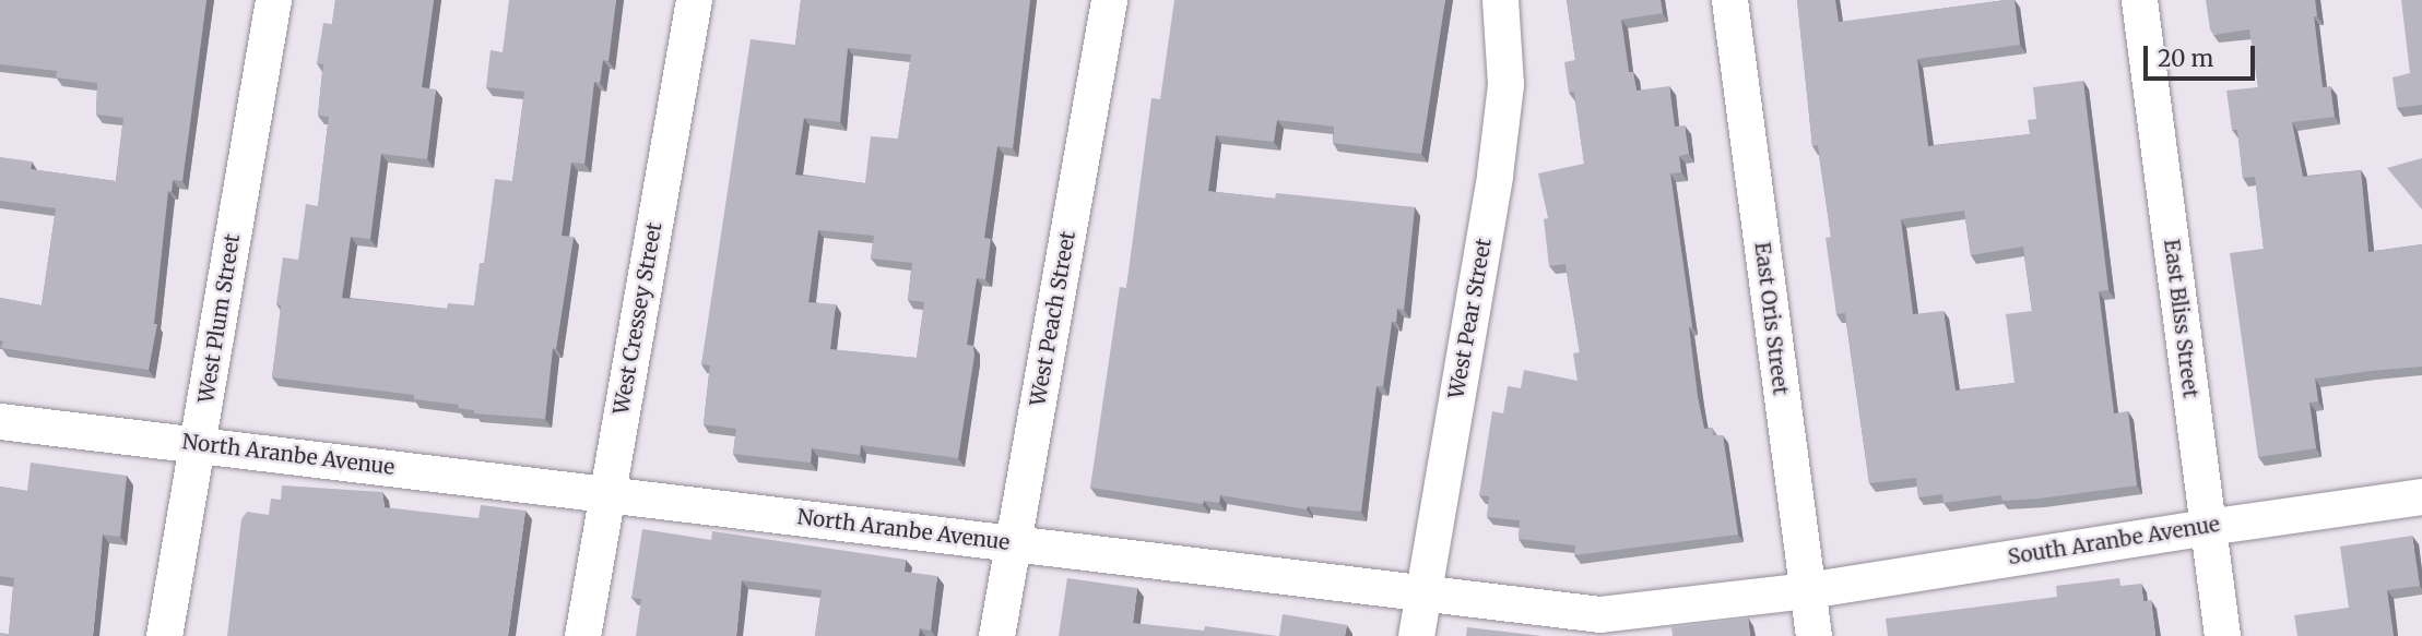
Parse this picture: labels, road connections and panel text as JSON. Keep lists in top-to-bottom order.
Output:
{
  "streets": {
    "street": [
      "West Plum Street",
      "West Cressey Street",
      "West Peach Street",
      "West Pear Street",
      "East Oris Street",
      "East Bliss Street",
      "North Aranbe Avenue",
      "South Aranbe Avenue"
    ]
  },
  "crossings": [
    ["West Plum Street", "North Aranbe Avenue"],
    ["West Cressey Street", "North Aranbe Avenue"],
    ["West Peach Street", "North Aranbe Avenue"],
    ["West Pear Street", "North Aranbe Avenue"],
    ["East Oris Street", "North Aranbe Avenue"],
    ["East Oris Street", "South Aranbe Avenue"],
    ["East Bliss Street", "South Aranbe Avenue"],
    ["North Aranbe Avenue", "South Aranbe Avenue"]
  ],
  "scale_bar": "20 m"
}
